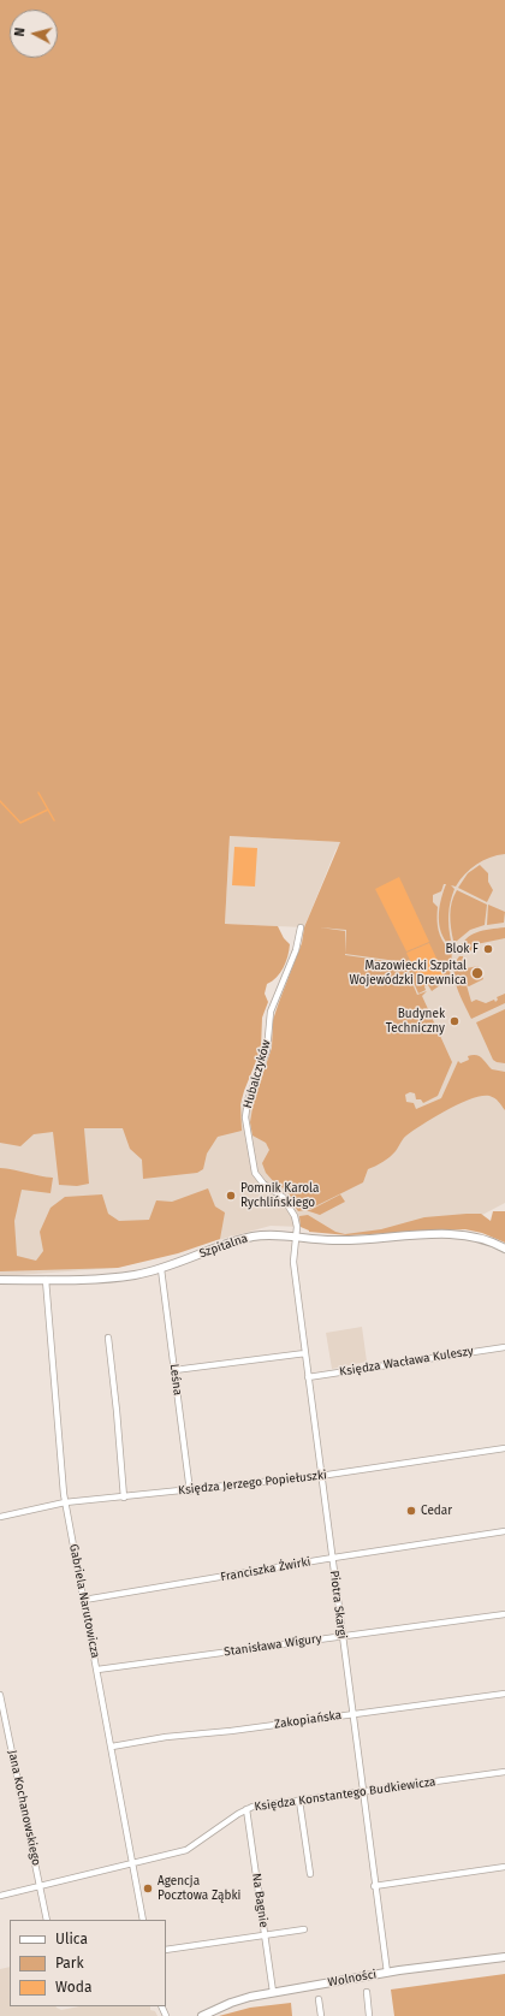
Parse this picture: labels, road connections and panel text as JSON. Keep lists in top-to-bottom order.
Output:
{
  "streets": {
    "street": [
      "Hubalczyków",
      "Szpitalna",
      "Księdza Wacława Kuleszy",
      "Leśna",
      "Księdza Jerzego Popiełuszki",
      "Franciszka Żwirki",
      "Gabriela Narutowicza",
      "Piotra Skargi",
      "Stanisława Wigury",
      "Zakopiańska",
      "Księdza Konstantego Budkiewicza",
      "Jana Kochanowskiego",
      "Na Bagnie",
      "Wolności"
    ]
  },
  "crossings": [
    ["Hubalczyków", "Szpitalna"],
    ["Hubalczyków", "Piotra Skargi"],
    ["Szpitalna", "Leśna"],
    ["Szpitalna", "Gabriela Narutowicza"],
    ["Szpitalna", "Piotra Skargi"],
    ["Księdza Wacława Kuleszy", "Piotra Skargi"],
    ["Leśna", "Księdza Jerzego Popiełuszki"],
    ["Księdza Jerzego Popiełuszki", "Gabriela Narutowicza"],
    ["Księdza Jerzego Popiełuszki", "Piotra Skargi"],
    ["Franciszka Żwirki", "Gabriela Narutowicza"],
    ["Franciszka Żwirki", "Piotra Skargi"],
    ["Gabriela Narutowicza", "Stanisława Wigury"],
    ["Gabriela Narutowicza", "Zakopiańska"],
    ["Gabriela Narutowicza", "Księdza Konstantego Budkiewicza"],
    ["Piotra Skargi", "Stanisława Wigury"],
    ["Piotra Skargi", "Zakopiańska"],
    ["Piotra Skargi", "Księdza Konstantego Budkiewicza"],
    ["Piotra Skargi", "Wolności"],
    ["Księdza Konstantego Budkiewicza", "Jana Kochanowskiego"],
    ["Księdza Konstantego Budkiewicza", "Na Bagnie"],
    ["Na Bagnie", "Wolności"]
  ],
  "places": [
    "Blok F",
    "Mazowiecki Szpital Wojewódzki Drewnica",
    "Budynek Techniczny",
    "Pomnik Karola Rychlińskiego",
    "Cedar",
    "Agencja Pocztowa Ząbki"
  ],
  "legend": ["Ulica", "Park", "Woda"],
  "north": "left"
}
